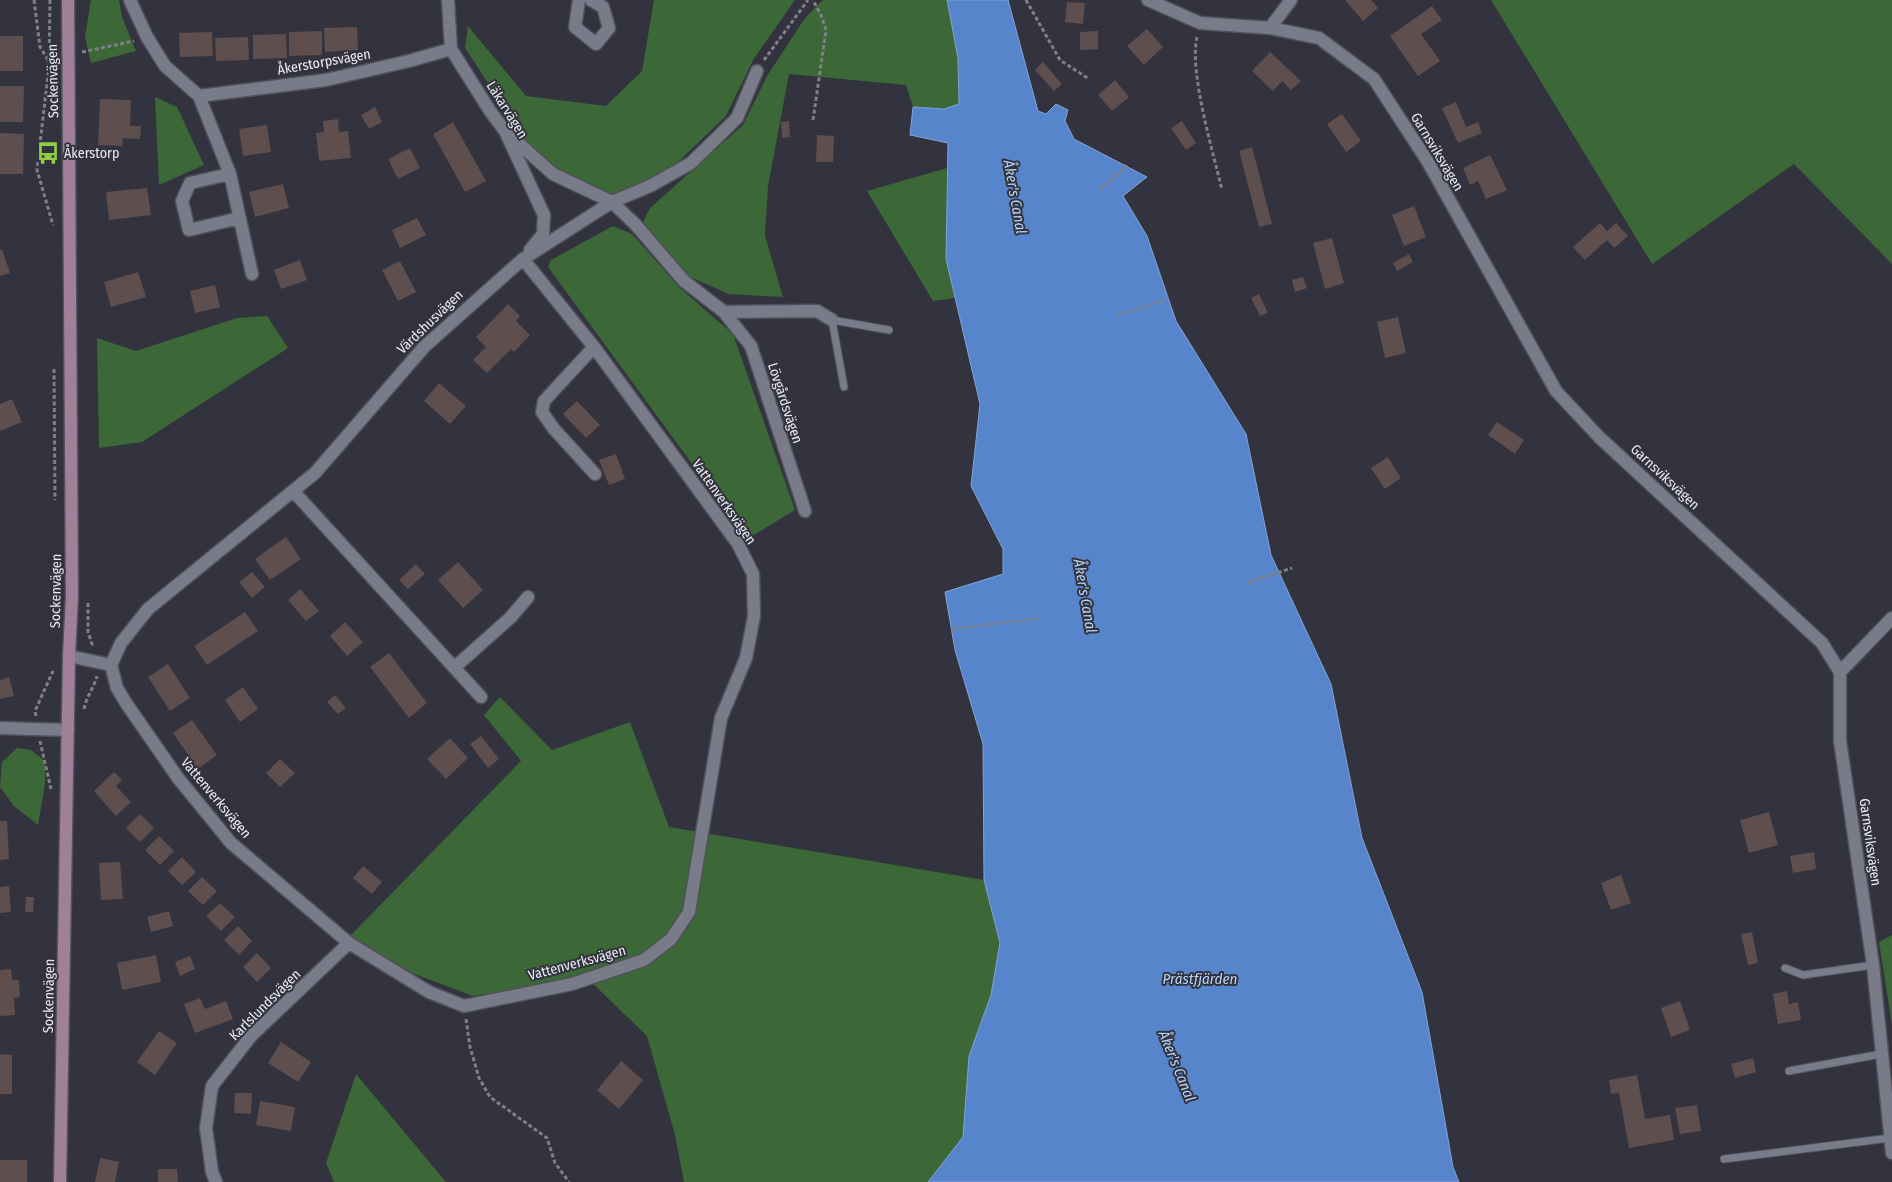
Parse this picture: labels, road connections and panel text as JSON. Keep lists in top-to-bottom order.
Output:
{
  "streets": {
    "street": [
      "Åkerstorpsvägen",
      "Sockenvägen",
      "Läkarvägen",
      "Garnsviksvägen",
      "Värdshusvägen",
      "Lövgårdsvägen",
      "Vattenverksvägen",
      "Karlslundsvägen"
    ]
  },
  "crossings": [
    ["Åkerstorpsvägen", "Läkarvägen"],
    ["Läkarvägen", "Värdshusvägen"],
    ["Läkarvägen", "Vattenverksvägen"],
    ["Värdshusvägen", "Lövgårdsvägen"],
    ["Värdshusvägen", "Vattenverksvägen"],
    ["Vattenverksvägen", "Karlslundsvägen"]
  ],
  "water": ["Åker's Canal", "Prästfjärden"],
  "places": {
    "bus stop": ["Åkerstorp"]
  }
}
